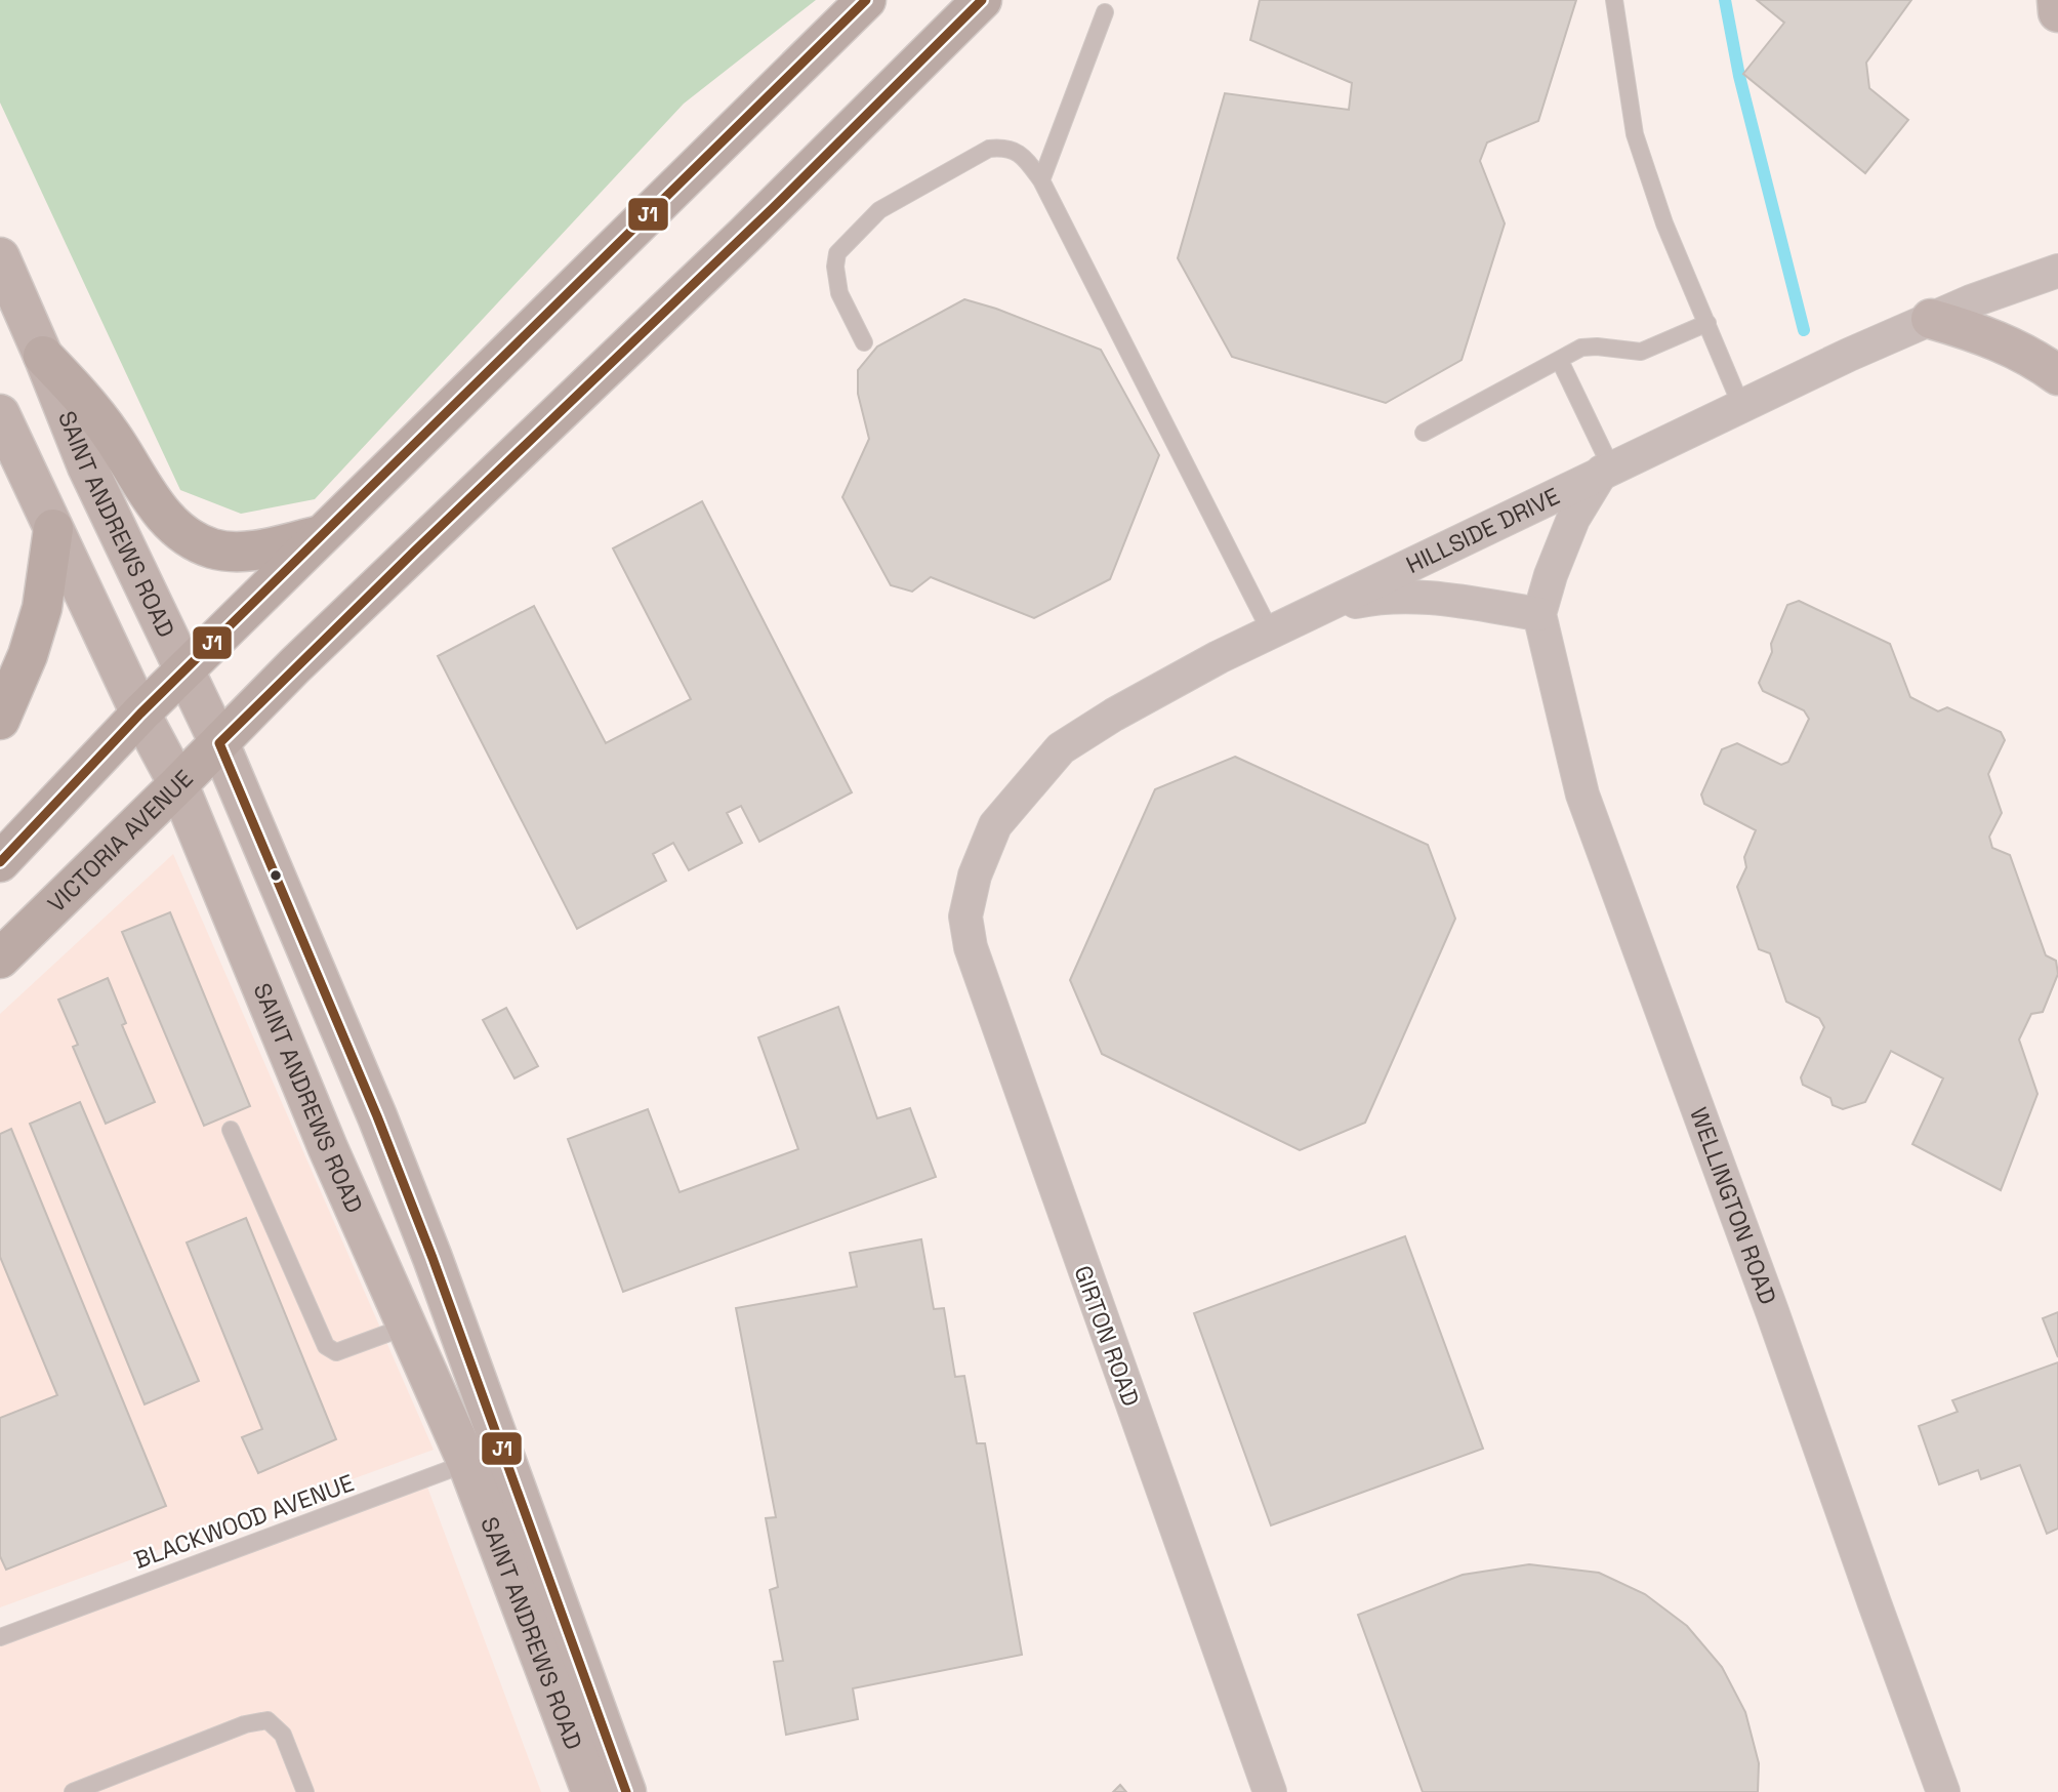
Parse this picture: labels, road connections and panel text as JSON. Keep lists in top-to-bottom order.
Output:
{
  "streets": {
    "main road": ["SAINT ANDREWS ROAD", "VICTORIA AVENUE"],
    "street": ["HILLSIDE DRIVE", "WELLINGTON ROAD", "GIRTON ROAD"],
    "lane": ["BLACKWOOD AVENUE"]
  },
  "crossings": [
    ["SAINT ANDREWS ROAD", "VICTORIA AVENUE"],
    ["SAINT ANDREWS ROAD", "BLACKWOOD AVENUE"],
    ["HILLSIDE DRIVE", "WELLINGTON ROAD"],
    ["HILLSIDE DRIVE", "GIRTON ROAD"]
  ],
  "lines": ["transit line J1"]
}
